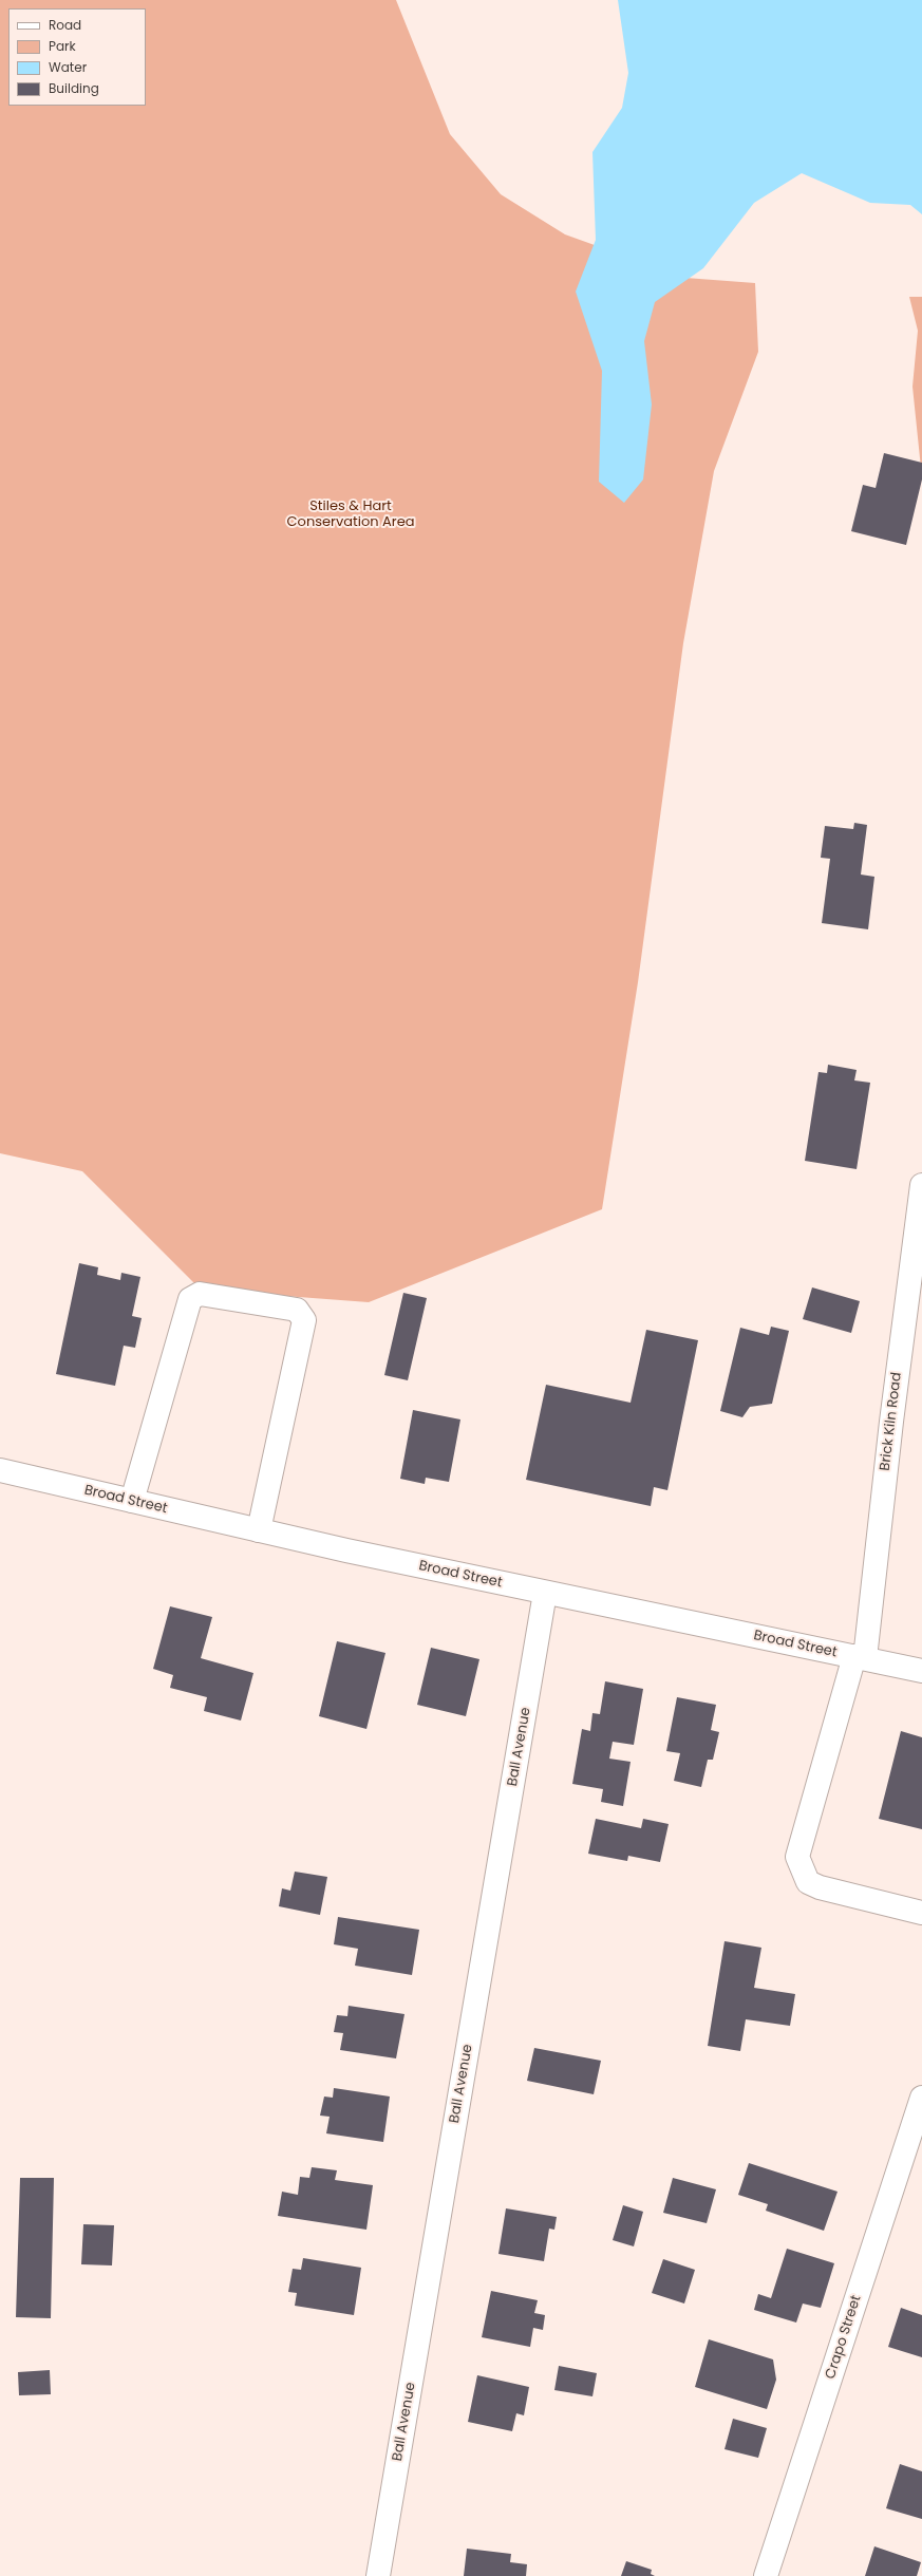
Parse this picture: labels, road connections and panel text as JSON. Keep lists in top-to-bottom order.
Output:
{
  "streets": {
    "street": [
      "Brick Kiln Road",
      "Broad Street",
      "Ball Avenue",
      "Crapo Street"
    ]
  },
  "crossings": [
    ["Brick Kiln Road", "Broad Street"],
    ["Broad Street", "Ball Avenue"]
  ],
  "parks": ["Stiles & Hart Conservation Area"],
  "legend": [
    "Road",
    "Park",
    "Water",
    "Building"
  ]
}
